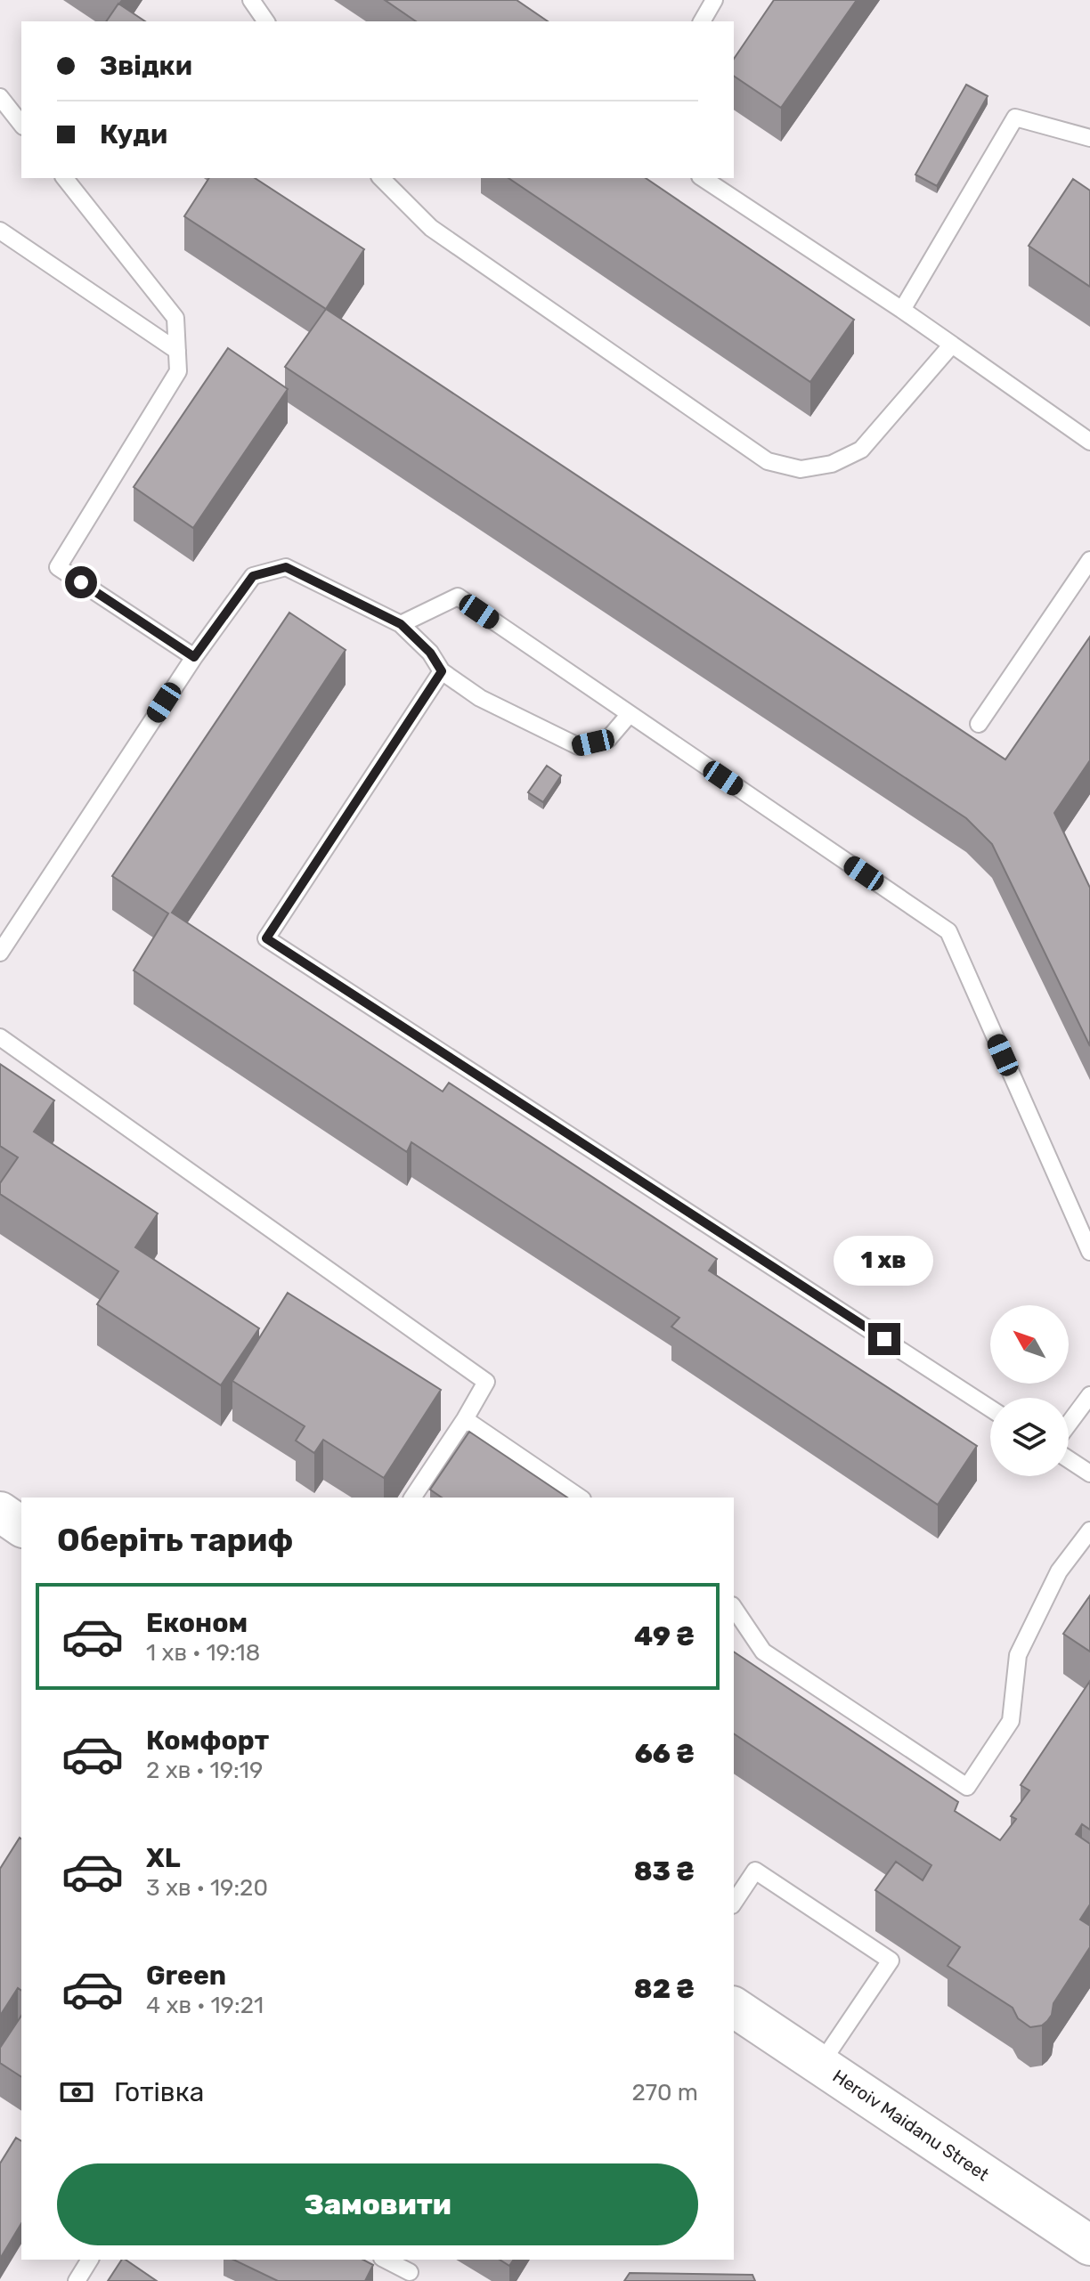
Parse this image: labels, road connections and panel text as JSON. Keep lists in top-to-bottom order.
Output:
{
  "streets": {
    "main road": ["Heroiv Maidanu Street"]
  },
  "north": "top left",
  "page": {
    "banner": ["Звідки", "Куди"],
    "bubble": "1 хв",
    "heading": "Оберіть тариф",
    "list": [
      {
        "name": "Економ",
        "note": "1 хв · 19:18",
        "value": "49 ₴"
      },
      {
        "name": "Комфорт",
        "note": "2 хв · 19:19",
        "value": "66 ₴"
      },
      {
        "name": "XL",
        "note": "3 хв · 19:20",
        "value": "83 ₴"
      },
      {
        "name": "Green",
        "note": "4 хв · 19:21",
        "value": "82 ₴"
      }
    ],
    "pay": ["Готівка", "270 m"],
    "buttons": "Замовити"
  }
}
